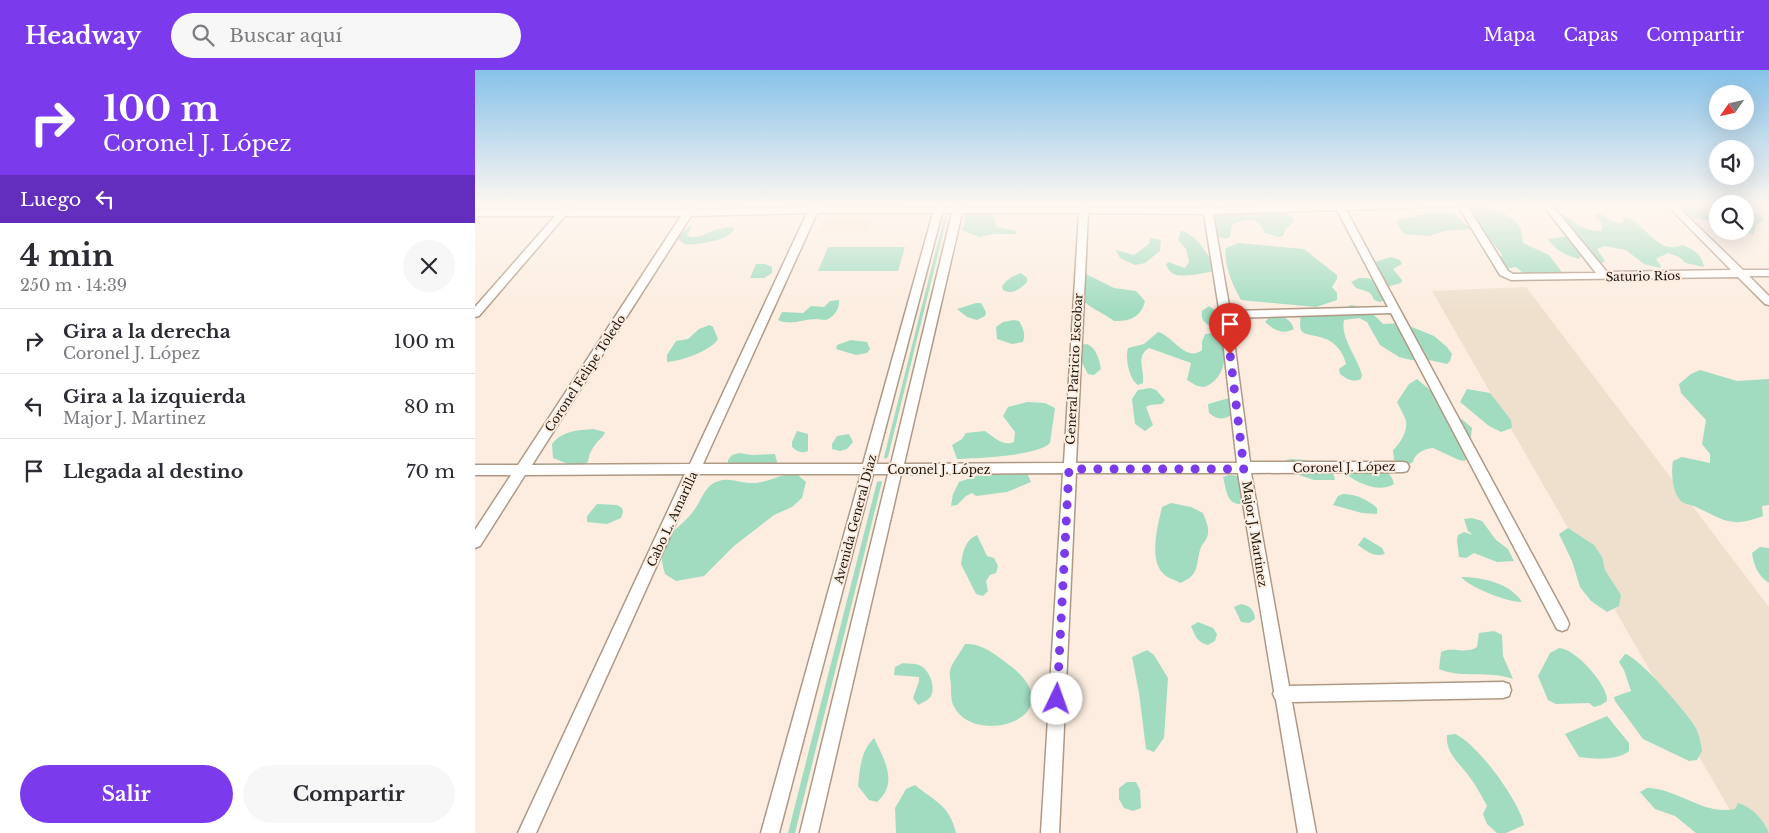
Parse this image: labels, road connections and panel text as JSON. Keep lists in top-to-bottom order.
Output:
{
  "streets": {
    "street": [
      "Saturio Ríos",
      "General Patricio Escobar",
      "Coronel Felipe Toledo",
      "Coronel J. López",
      "Cabo L. Amarilla",
      "Avenida General Diaz",
      "Major J. Martinez"
    ]
  },
  "crossings": [
    ["General Patricio Escobar", "Coronel J. López"],
    ["Coronel Felipe Toledo", "Coronel J. López"],
    ["Coronel J. López", "Cabo L. Amarilla"],
    ["Coronel J. López", "Avenida General Diaz"],
    ["Coronel J. López", "Major J. Martinez"]
  ],
  "north": "bottom left",
  "page": {
    "header": "Headway",
    "search": "Buscar aquí",
    "nav": ["Mapa", "Capas", "Compartir"],
    "turn": ["100 m", "Coronel J. López"],
    "then": "Luego",
    "heading": ["4 min", "250 m · 14:39"],
    "list": [
      {
        "name": "Gira a la derecha",
        "note": "Coronel J. López",
        "value": "100 m"
      },
      {
        "name": "Gira a la izquierda",
        "note": "Major J. Martinez",
        "value": "80 m"
      },
      {
        "name": "Llegada al destino",
        "value": "70 m"
      }
    ],
    "buttons": ["Salir", "Compartir"]
  }
}
